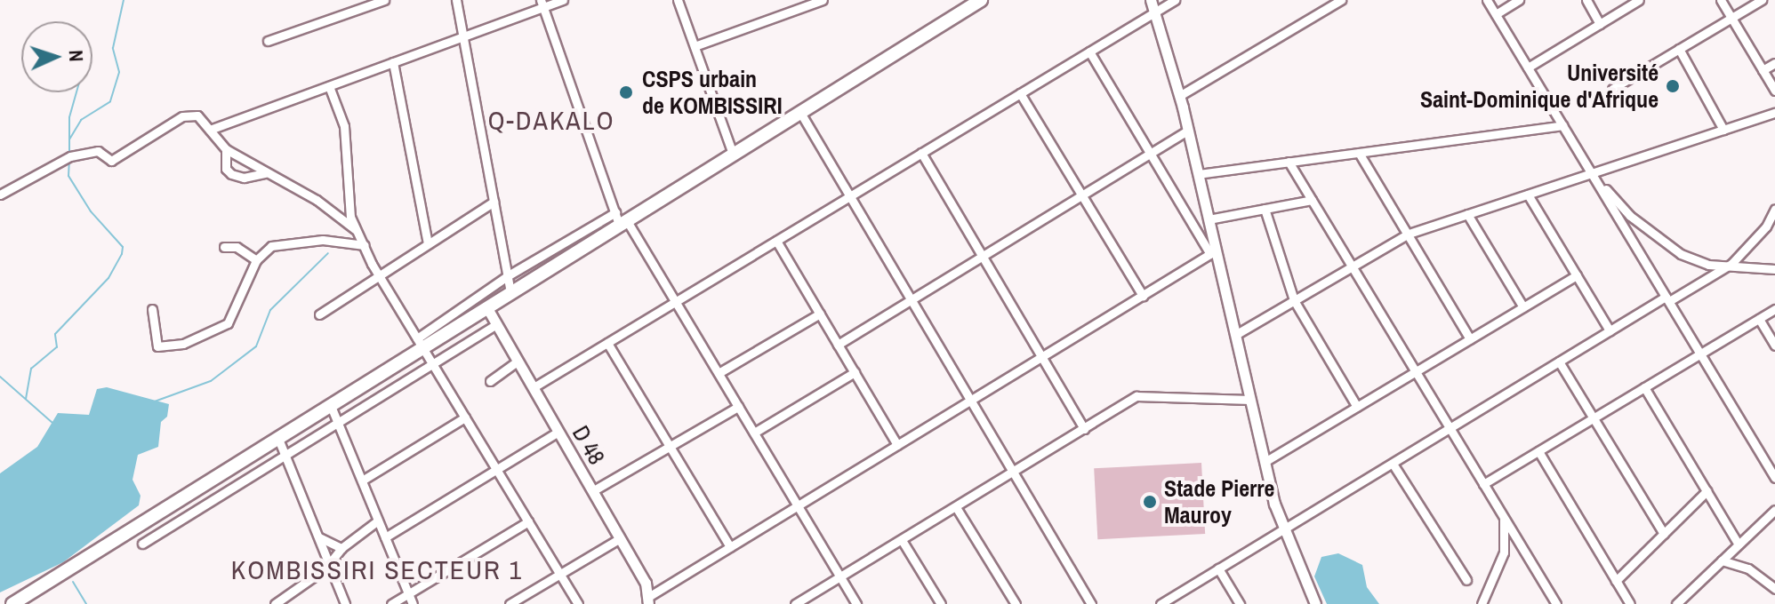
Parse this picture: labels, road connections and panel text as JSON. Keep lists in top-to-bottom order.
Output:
{
  "streets": {
    "street": ["D 48"]
  },
  "districts": ["Q-DAKALO", "KOMBISSIRI SECTEUR 1"],
  "places": ["Université Saint-Dominique d'Afrique", "CSPS urbain de KOMBISSIRI", "Stade Pierre Mauroy"],
  "north": "right"
}
